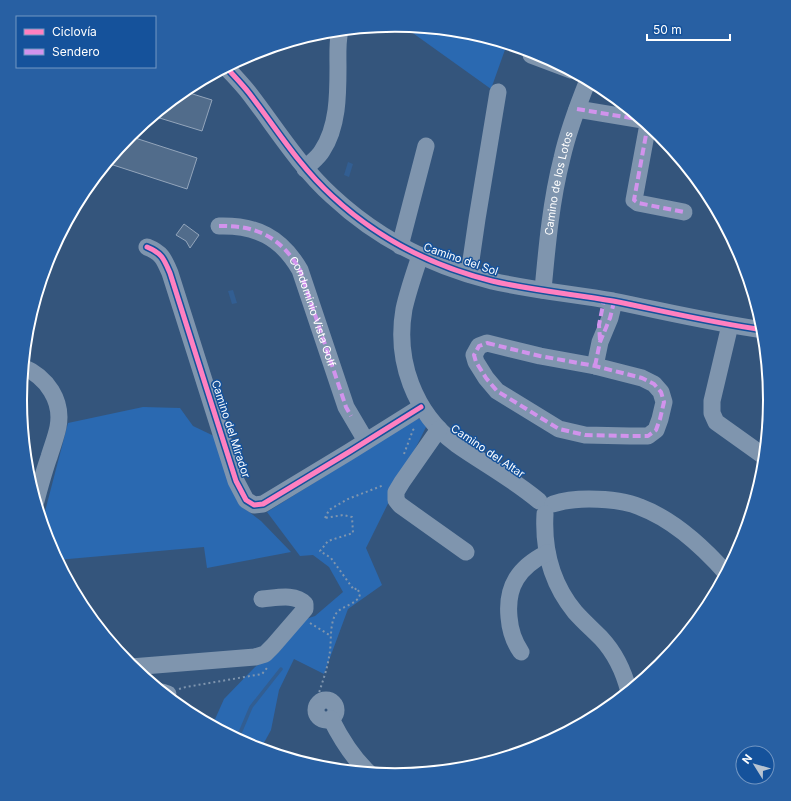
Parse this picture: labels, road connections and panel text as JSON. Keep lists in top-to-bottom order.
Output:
{
  "streets": {
    "street": [
      "Camino de los Lotos",
      "Camino del Sol",
      "Condominio Vista Golf",
      "Camino del Mirador",
      "Camino del Altar"
    ]
  },
  "crossings": [
    ["Camino de los Lotos", "Camino del Sol"],
    ["Camino del Sol", "Camino del Altar"],
    ["Condominio Vista Golf", "Camino del Mirador"],
    ["Camino del Mirador", "Camino del Altar"]
  ],
  "legend": ["Ciclovía", "Sendero"],
  "scale_bar": "50 m",
  "north": "top left"
}
